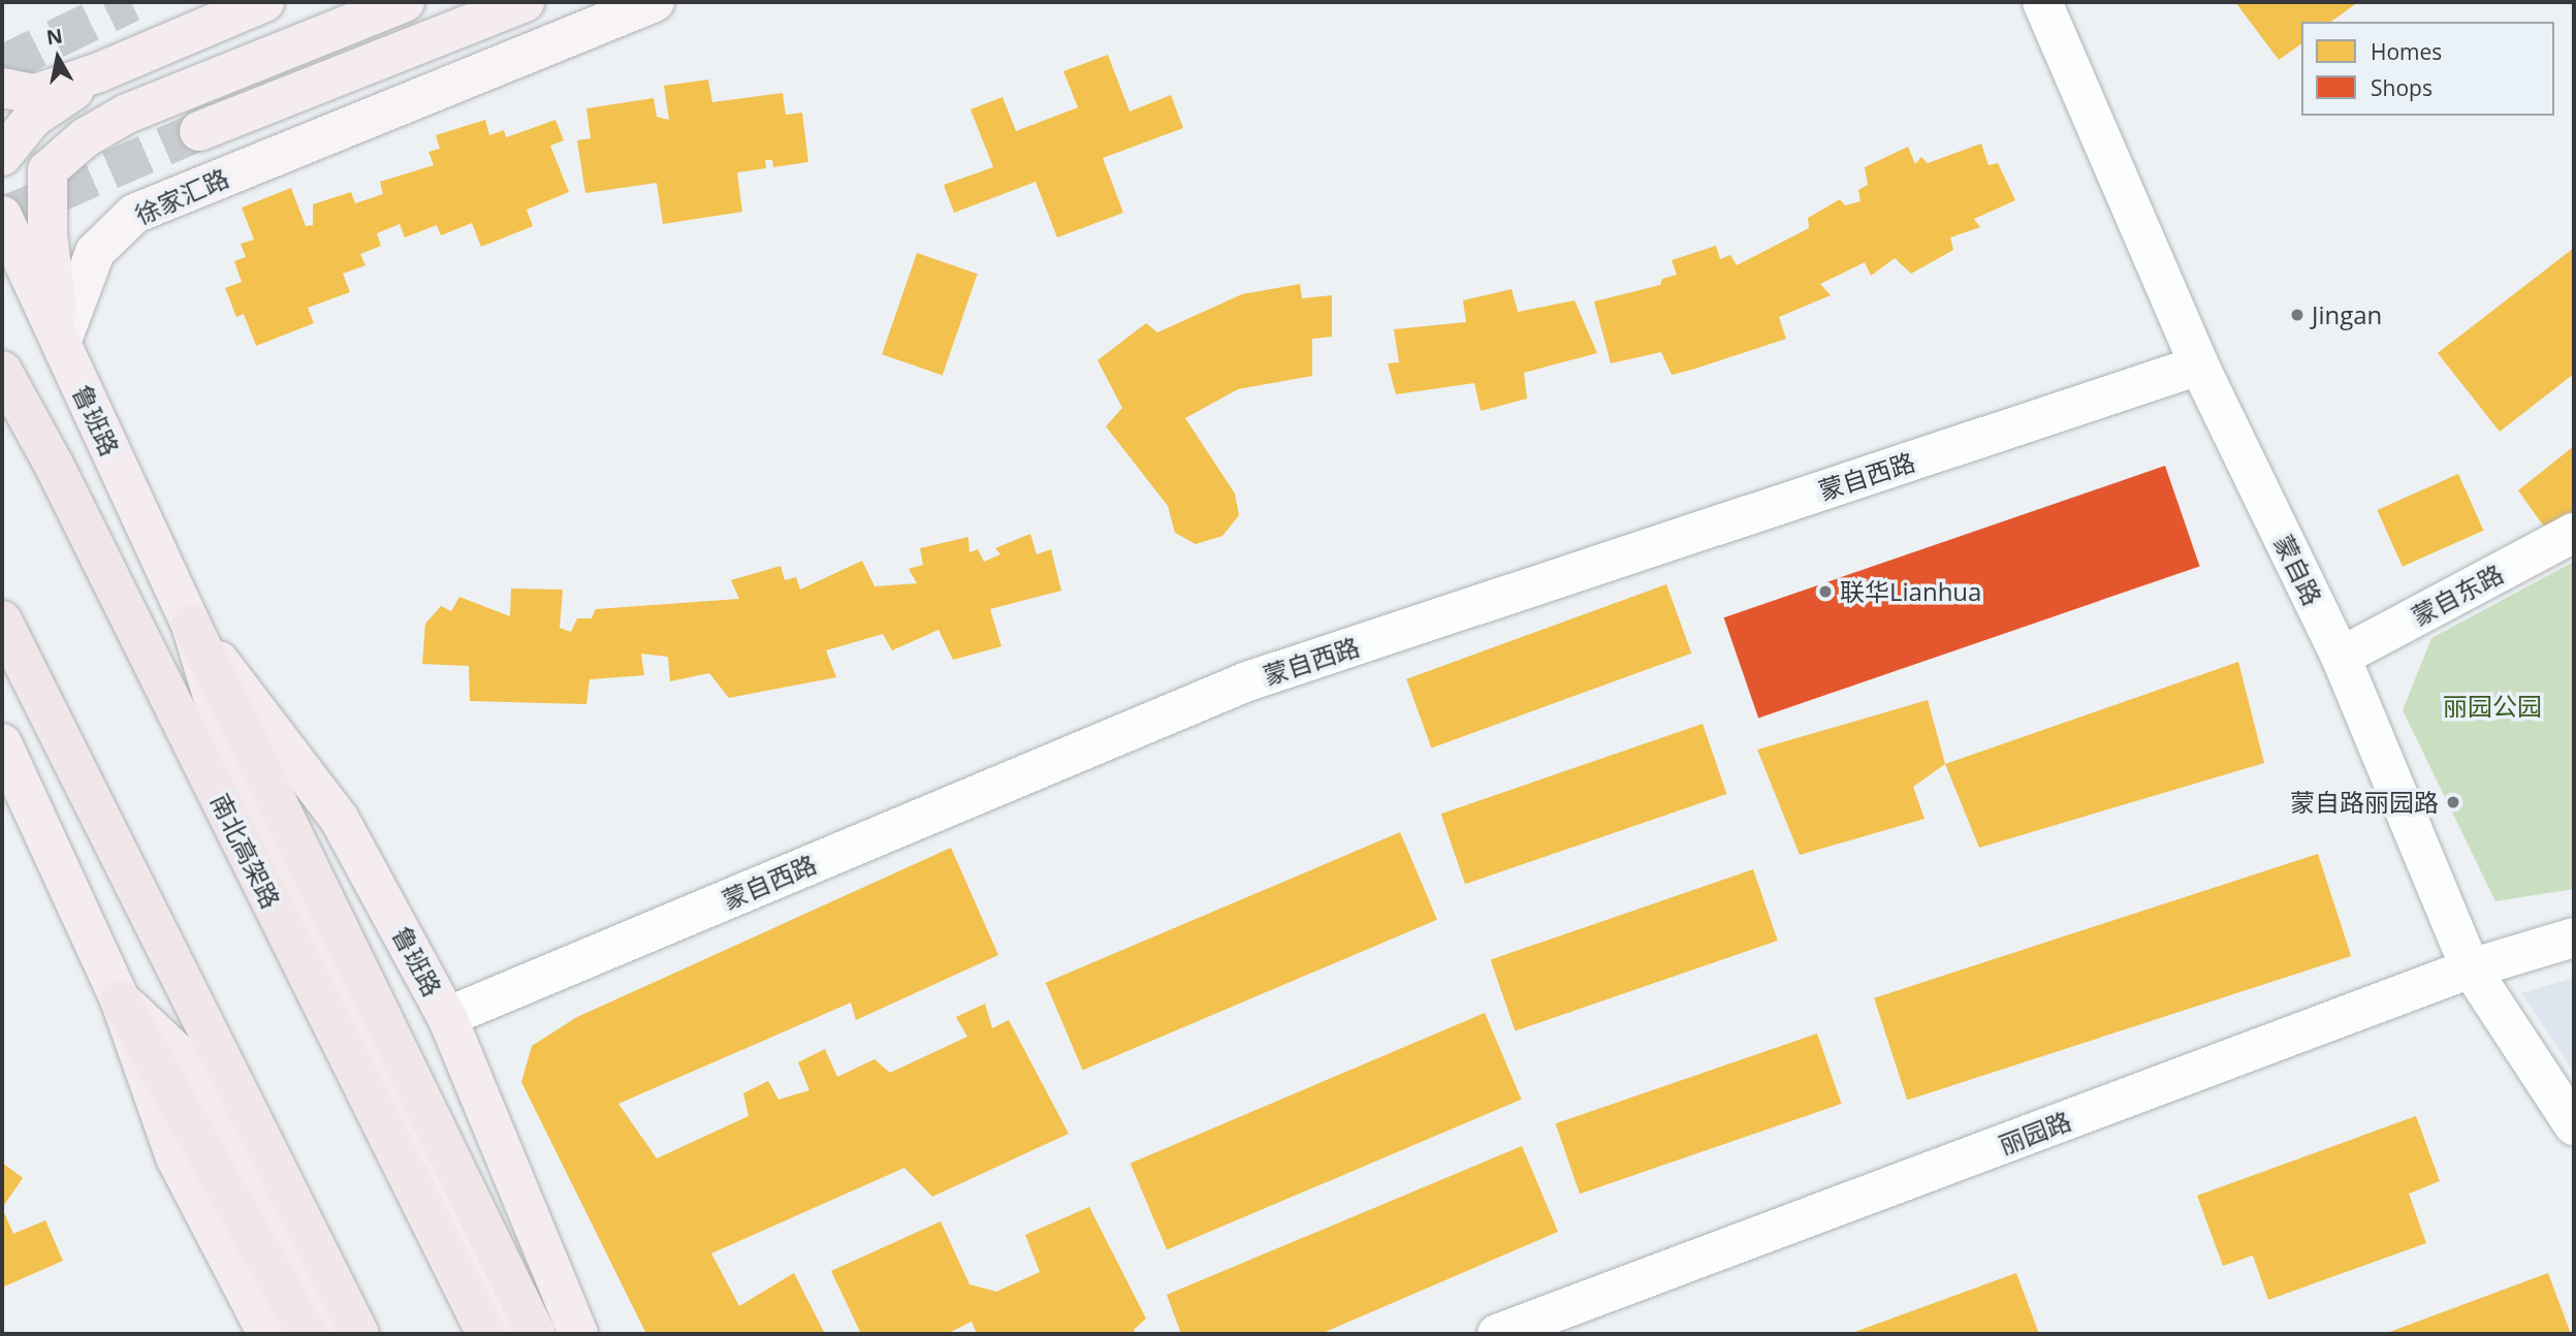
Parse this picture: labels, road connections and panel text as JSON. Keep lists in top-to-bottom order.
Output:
{
  "streets": {
    "highway": ["南北高架路"],
    "main road": ["徐家汇路", "鲁班路"],
    "street": [
      "蒙自西路",
      "蒙自路",
      "蒙自东路",
      "丽园路"
    ]
  },
  "crossings": [
    ["徐家汇路", "鲁班路"],
    ["鲁班路", "蒙自西路"],
    ["蒙自西路", "蒙自路"],
    ["蒙自路", "蒙自东路"],
    ["蒙自路", "丽园路"]
  ],
  "parks": ["丽园公园"],
  "places": ["Jingan", "联华Lianhua", "蒙自路丽园路"],
  "legend": ["Homes", "Shops"],
  "north": "top"
}
